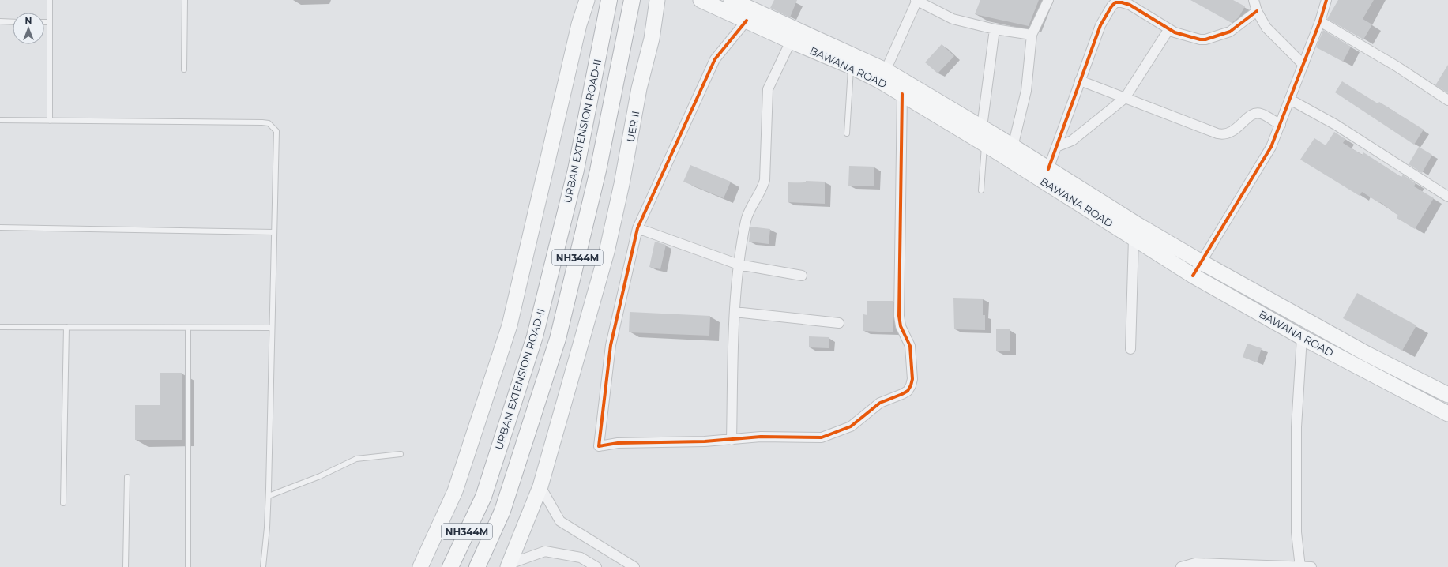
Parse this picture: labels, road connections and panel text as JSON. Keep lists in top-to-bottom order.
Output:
{
  "streets": {
    "highway": ["URBAN EXTENSION ROAD-II", "NH344M"],
    "main road": ["BAWANA ROAD", "UER II"]
  },
  "north": "top"
}
